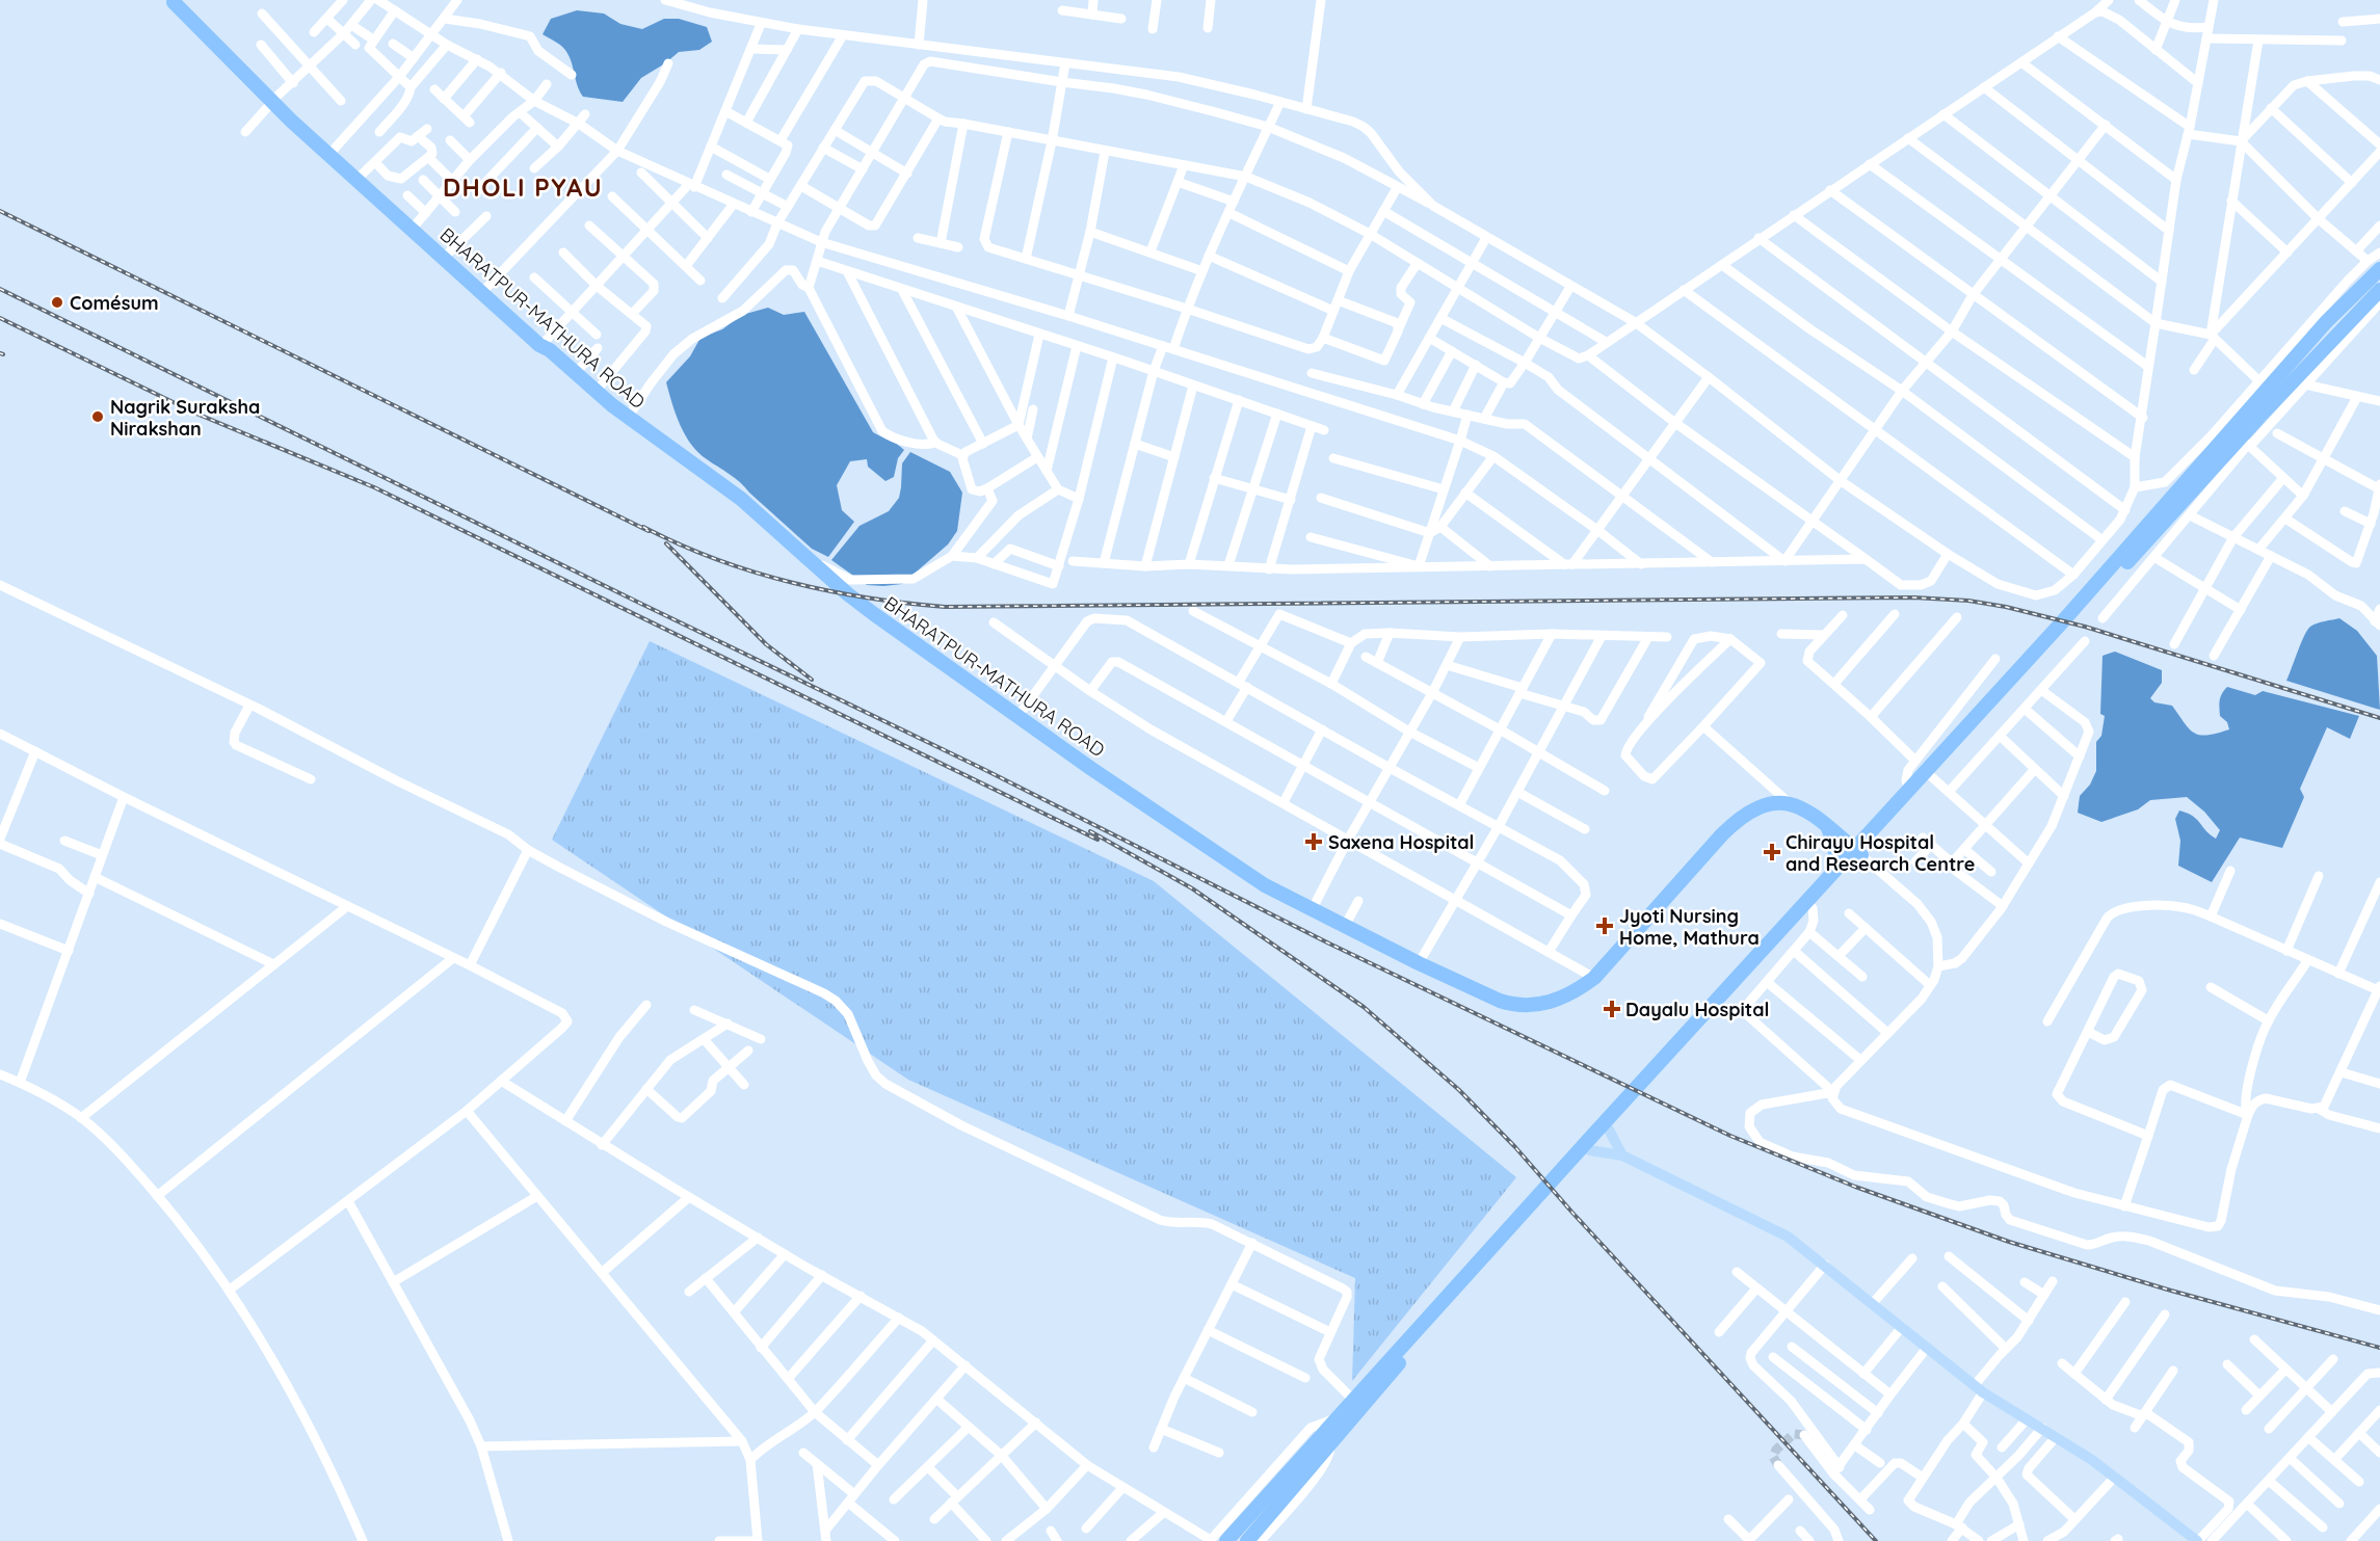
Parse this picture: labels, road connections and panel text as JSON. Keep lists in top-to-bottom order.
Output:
{
  "streets": {
    "highway": ["BHARATPUR-MATHURA ROAD"]
  },
  "districts": ["DHOLI PYAU"],
  "places": {
    "other": ["Comésum", "Nagrik Suraksha Nirakshan"],
    "health": [
      "Saxena Hospital",
      "Chirayu Hospital and Research Centre",
      "Jyoti Nursing Home, Mathura",
      "Dayalu Hospital"
    ]
  }
}
